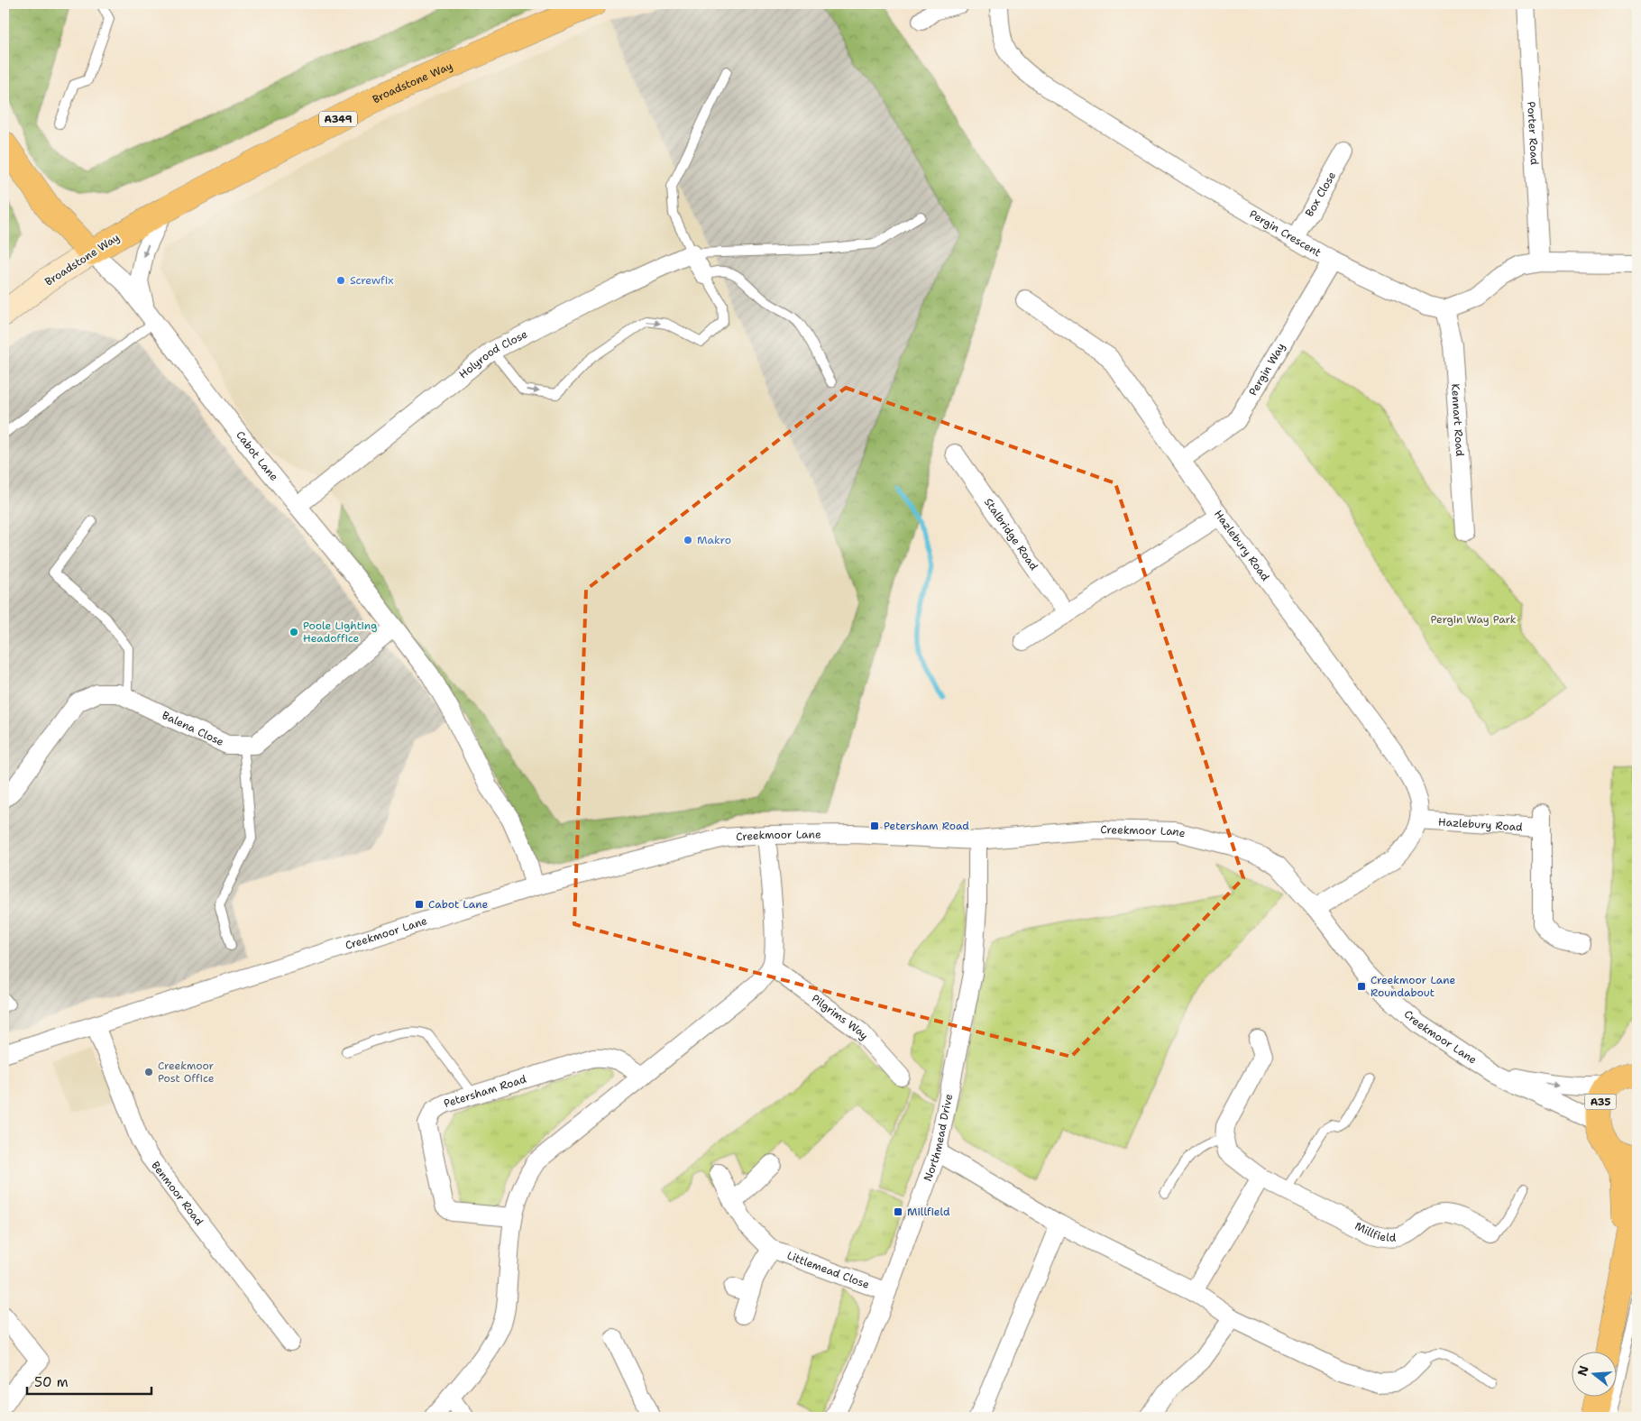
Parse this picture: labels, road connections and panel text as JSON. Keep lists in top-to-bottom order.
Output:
{
  "streets": {
    "main road": [
      "Broadstone Way",
      "A349",
      "Cabot Lane",
      "A35"
    ],
    "street": [
      "Porter Road",
      "Box Close",
      "Pergin Crescent",
      "Holyrood Close",
      "Pergin Way",
      "Kennart Road",
      "Stalbridge Road",
      "Hazlebury Road",
      "Balena Close",
      "Creekmoor Lane",
      "Pilgrims Way",
      "Petersham Road",
      "Northmead Drive",
      "Benmoor Road",
      "Millfield",
      "Littlemead Close"
    ]
  },
  "crossings": [
    ["Broadstone Way", "Cabot Lane"],
    ["Box Close", "Pergin Crescent"],
    ["Pergin Crescent", "Pergin Way"],
    ["Pergin Crescent", "Kennart Road"],
    ["Holyrood Close", "Cabot Lane"],
    ["Pergin Way", "Hazlebury Road"],
    ["Cabot Lane", "Balena Close"],
    ["Cabot Lane", "Creekmoor Lane"],
    ["Hazlebury Road", "Creekmoor Lane"],
    ["Creekmoor Lane", "A35"],
    ["Creekmoor Lane", "Northmead Drive"],
    ["Creekmoor Lane", "Benmoor Road"],
    ["Northmead Drive", "Littlemead Close"]
  ],
  "parks": ["Pergin Way Park"],
  "places": {
    "other": [
      "Screwfix",
      "Makro",
      "Poole Lighting Headoffice",
      "Creekmoor Post Office"
    ],
    "transit": [
      "Petersham Road",
      "Cabot Lane",
      "Creekmoor Lane Roundabout",
      "Millfield"
    ]
  },
  "scale_bar": "50 m",
  "north": "left"
}
